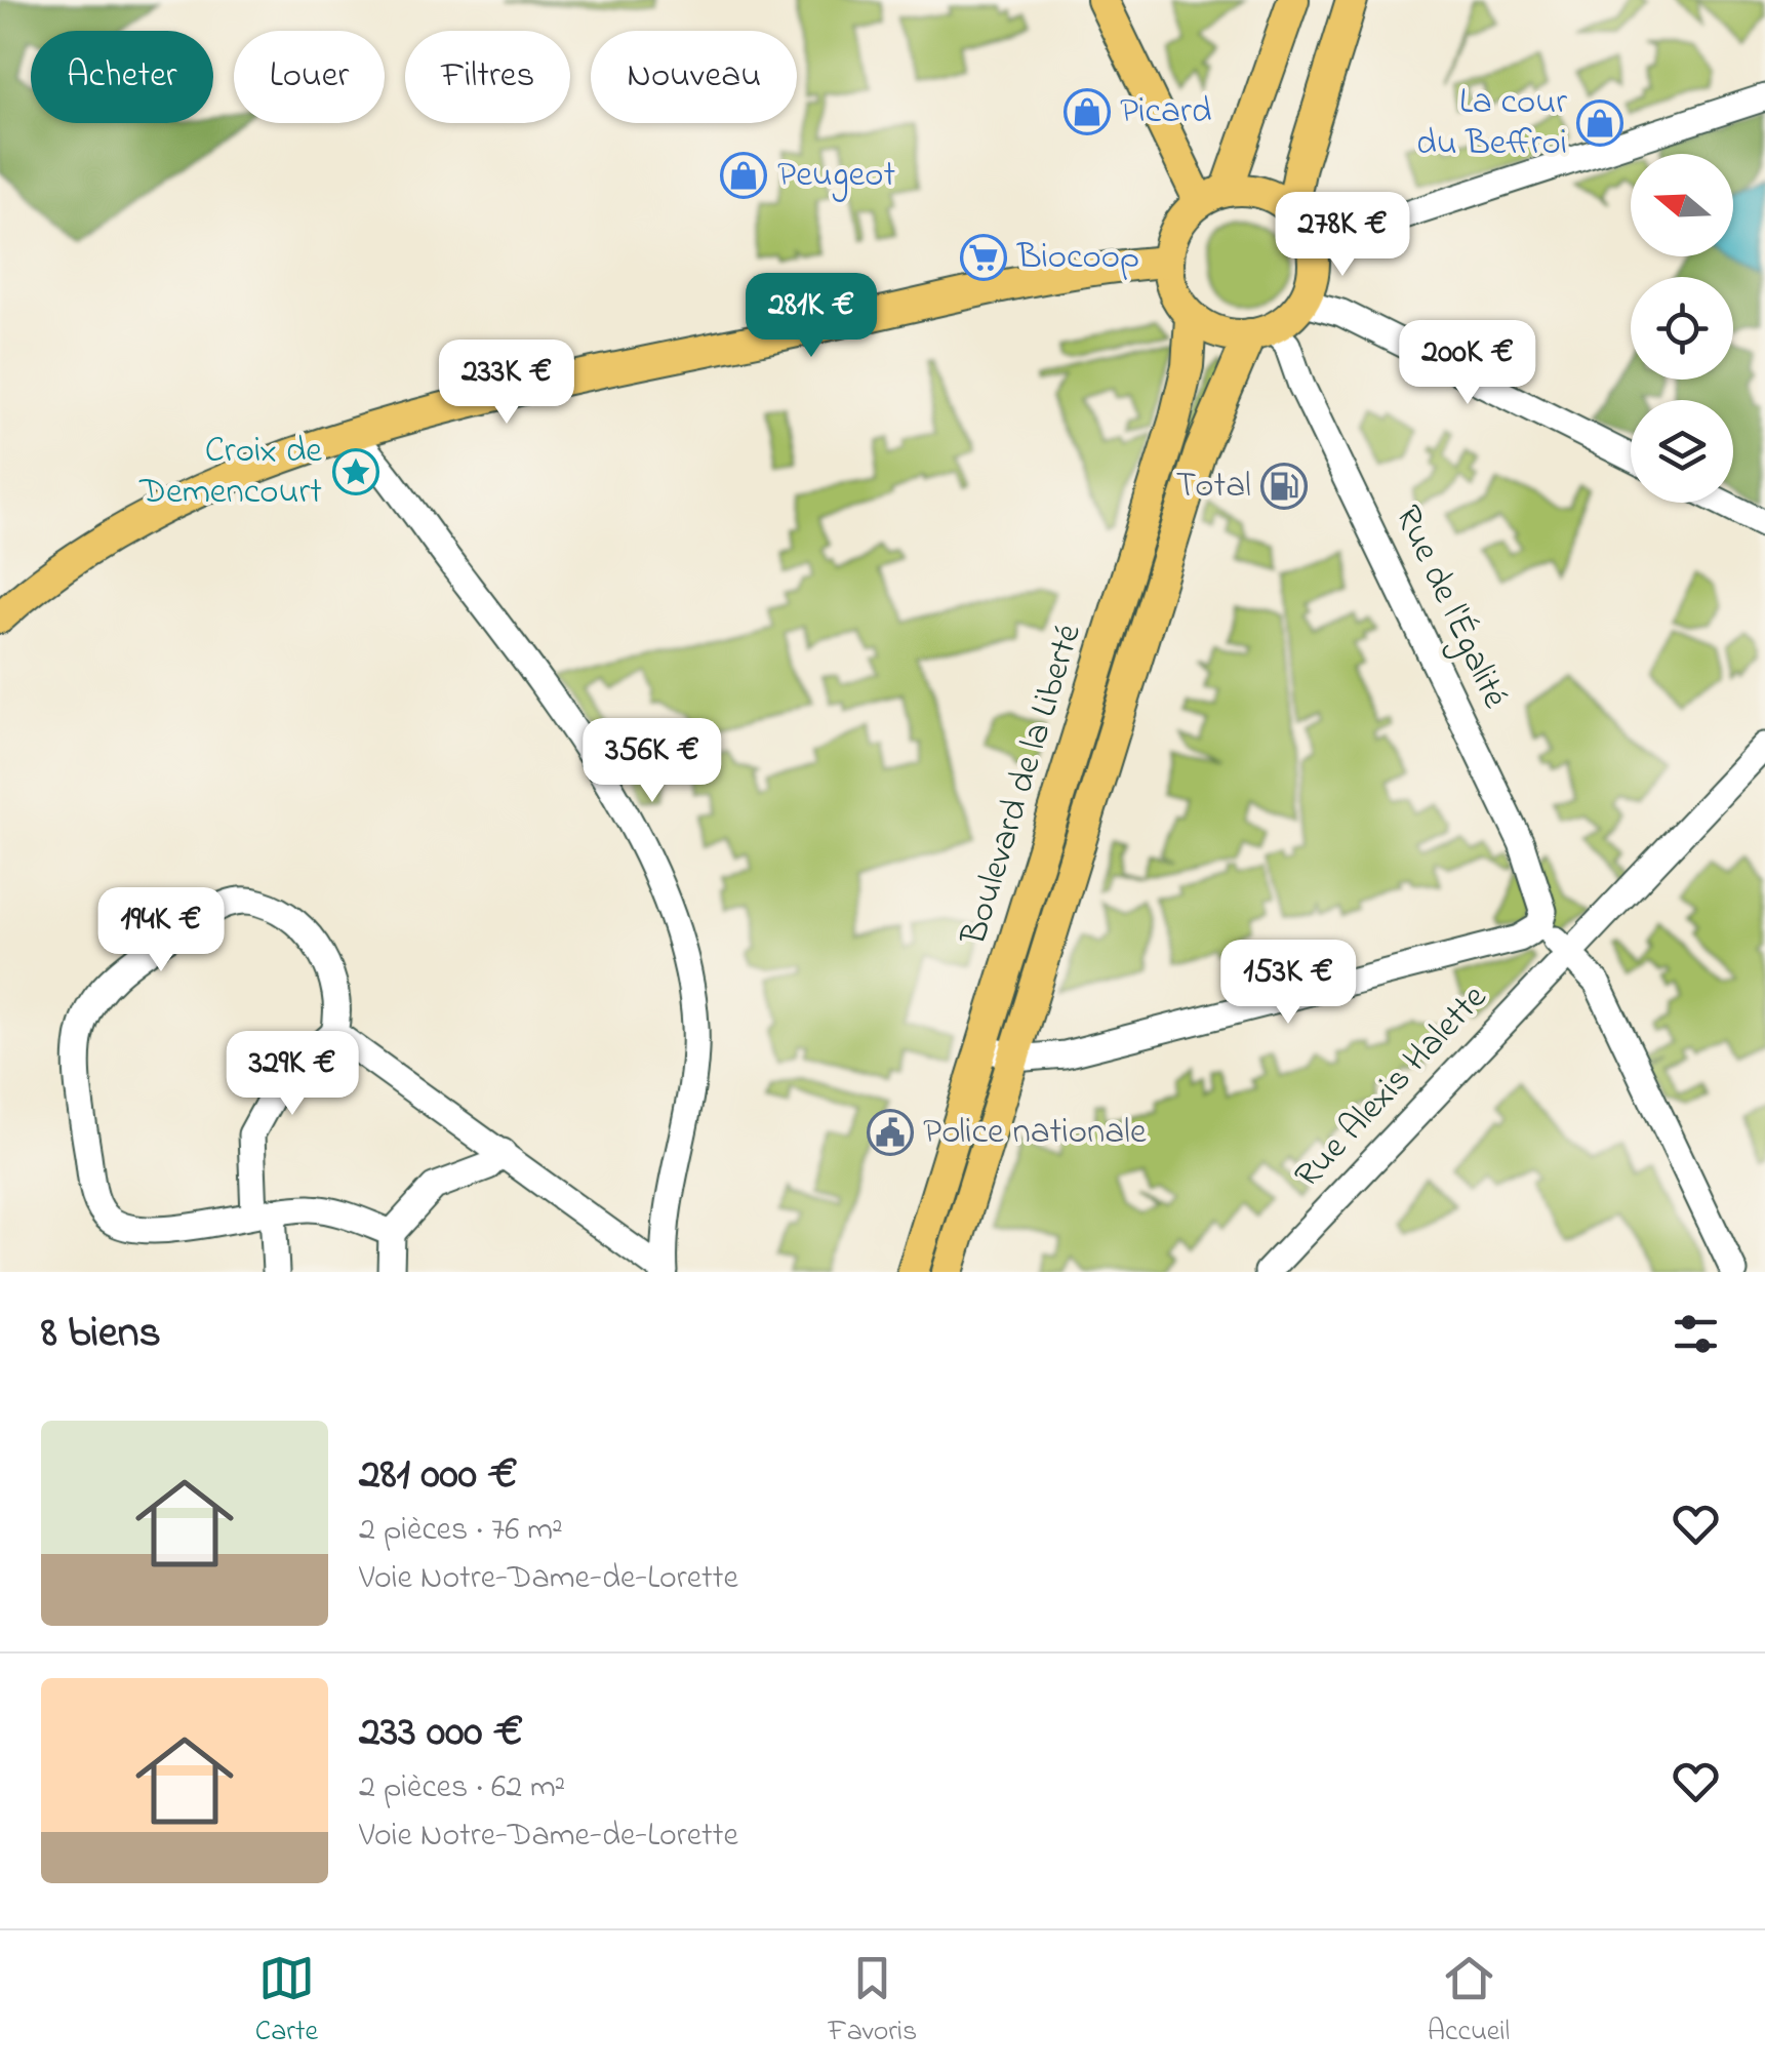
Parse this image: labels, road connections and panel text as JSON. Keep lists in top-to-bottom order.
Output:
{
  "streets": {
    "main road": ["Boulevard de la Liberté"],
    "street": ["Rue de l'Égalité", "Rue Alexis Halette"]
  },
  "crossings": [
    ["Rue de l'Égalité", "Boulevard de la Liberté"]
  ],
  "places": {
    "shop": ["Picard", "La cour du Beffroi", "Peugeot"],
    "supermarket": ["Biocoop"],
    "place": ["Croix de Demencourt"],
    "fuel station": ["Total"],
    "public building": ["Police nationale"]
  },
  "north": "left",
  "page": {
    "chip": [
      "Acheter",
      "Louer",
      "Filtres",
      "Nouveau"
    ],
    "price": [
      "278K €",
      "281K €",
      "200K €",
      "233K €",
      "356K €",
      "194K €",
      "153K €",
      "329K €"
    ],
    "heading": "8 biens",
    "list": [
      {
        "name": "281 000 €",
        "note": "2 pièces · 76 m² · Voie Notre-Dame-de-Lorette"
      },
      {
        "name": "233 000 €",
        "note": "2 pièces · 62 m² · Voie Notre-Dame-de-Lorette"
      }
    ],
    "tabs": ["Carte", "Favoris", "Accueil"]
  }
}
